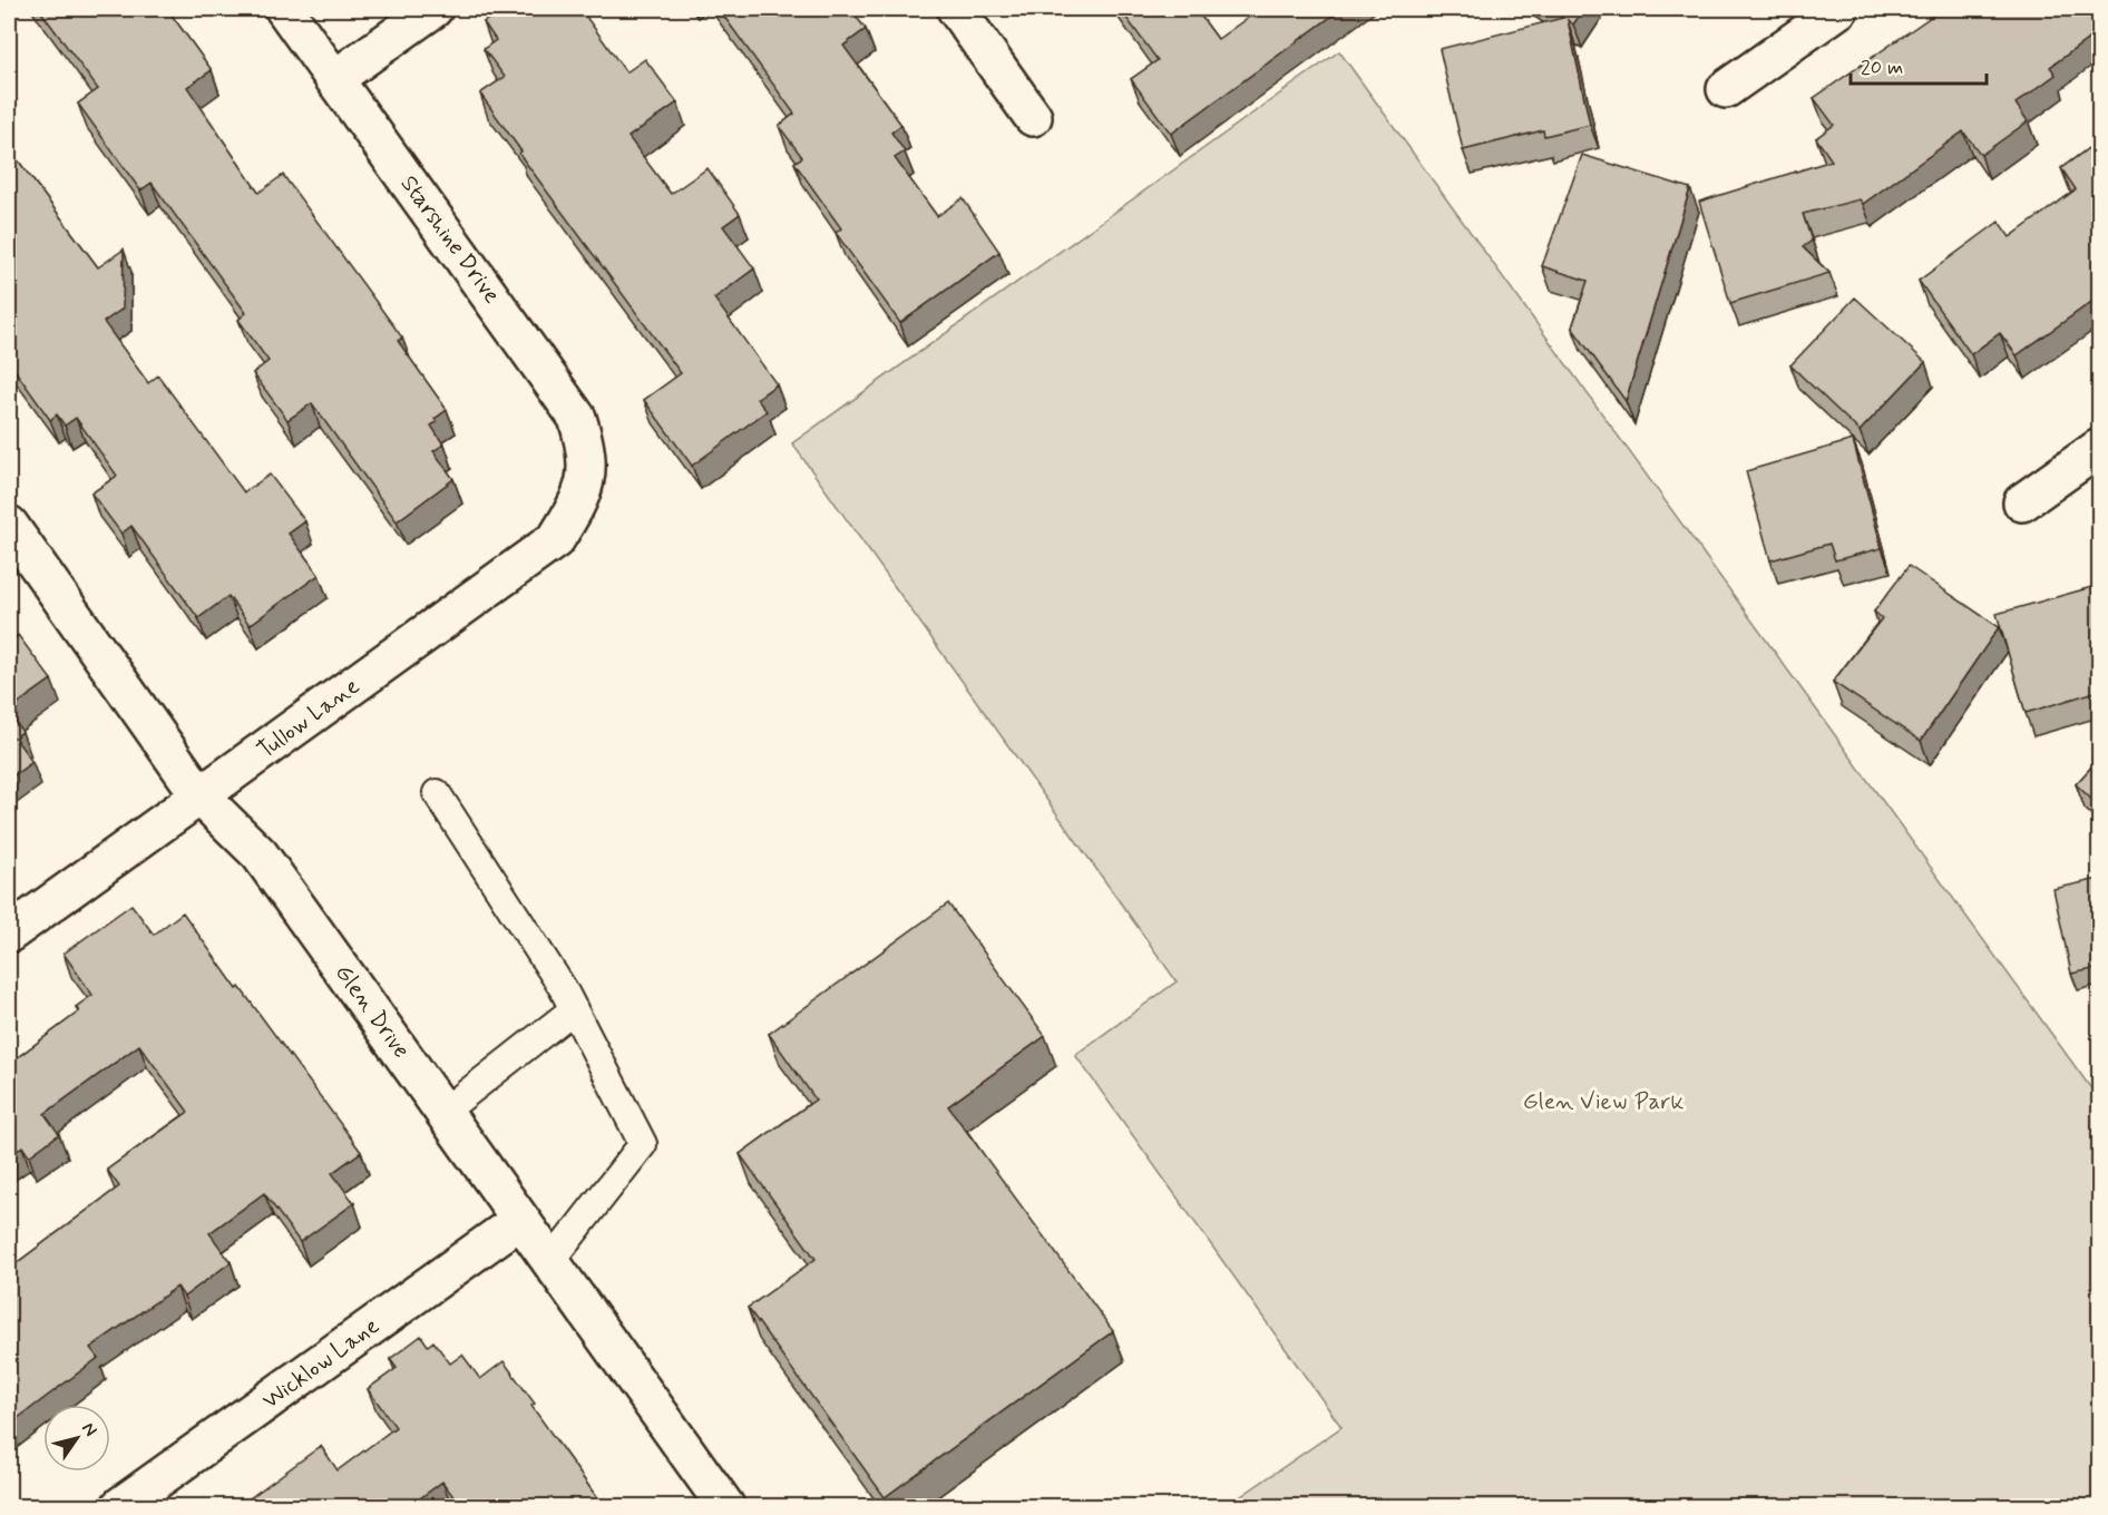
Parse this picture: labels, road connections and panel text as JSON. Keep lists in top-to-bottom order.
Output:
{
  "streets": {
    "street": [
      "Starshine Drive",
      "Tullow Lane",
      "Glen Drive",
      "Wicklow Lane"
    ]
  },
  "crossings": [
    ["Starshine Drive", "Tullow Lane"],
    ["Tullow Lane", "Glen Drive"],
    ["Glen Drive", "Wicklow Lane"]
  ],
  "parks": ["Glen View Park"],
  "scale_bar": "20 m",
  "north": "top right"
}
